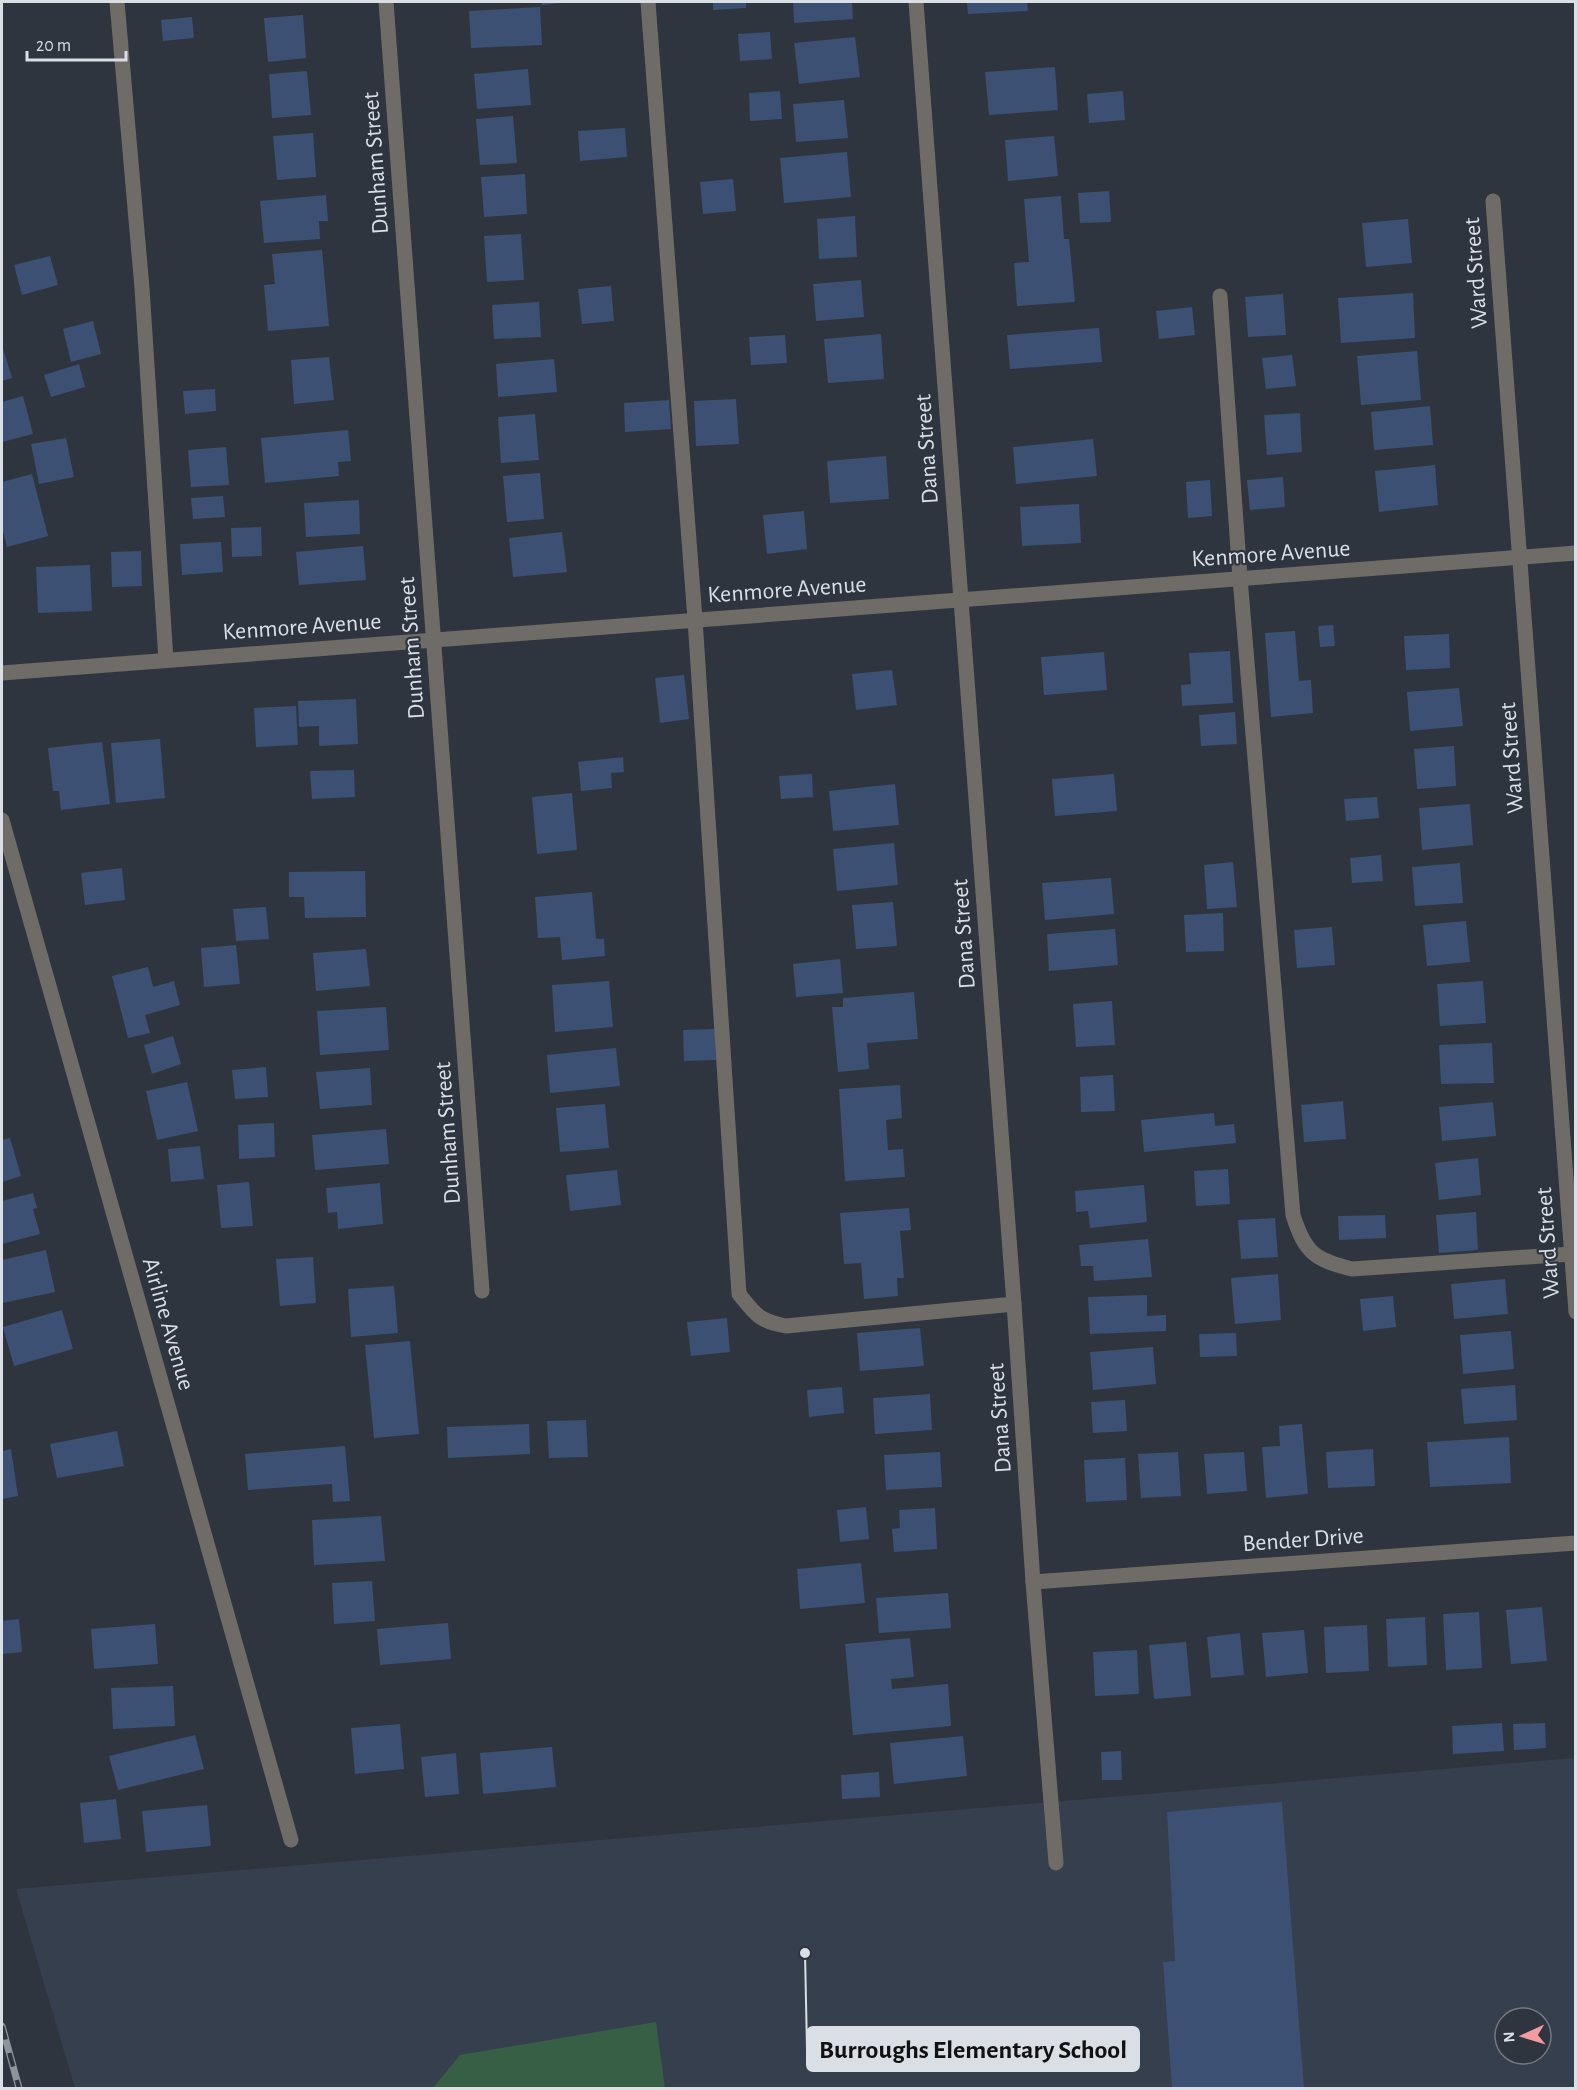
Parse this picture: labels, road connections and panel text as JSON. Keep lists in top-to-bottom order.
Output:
{
  "streets": {
    "street": [
      "Dunham Street",
      "Ward Street",
      "Dana Street",
      "Kenmore Avenue",
      "Airline Avenue",
      "Bender Drive"
    ]
  },
  "crossings": [
    ["Dunham Street", "Kenmore Avenue"],
    ["Ward Street", "Kenmore Avenue"],
    ["Dana Street", "Kenmore Avenue"],
    ["Dana Street", "Bender Drive"]
  ],
  "places": ["Burroughs Elementary School"],
  "scale_bar": "20 m",
  "north": "left"
}
